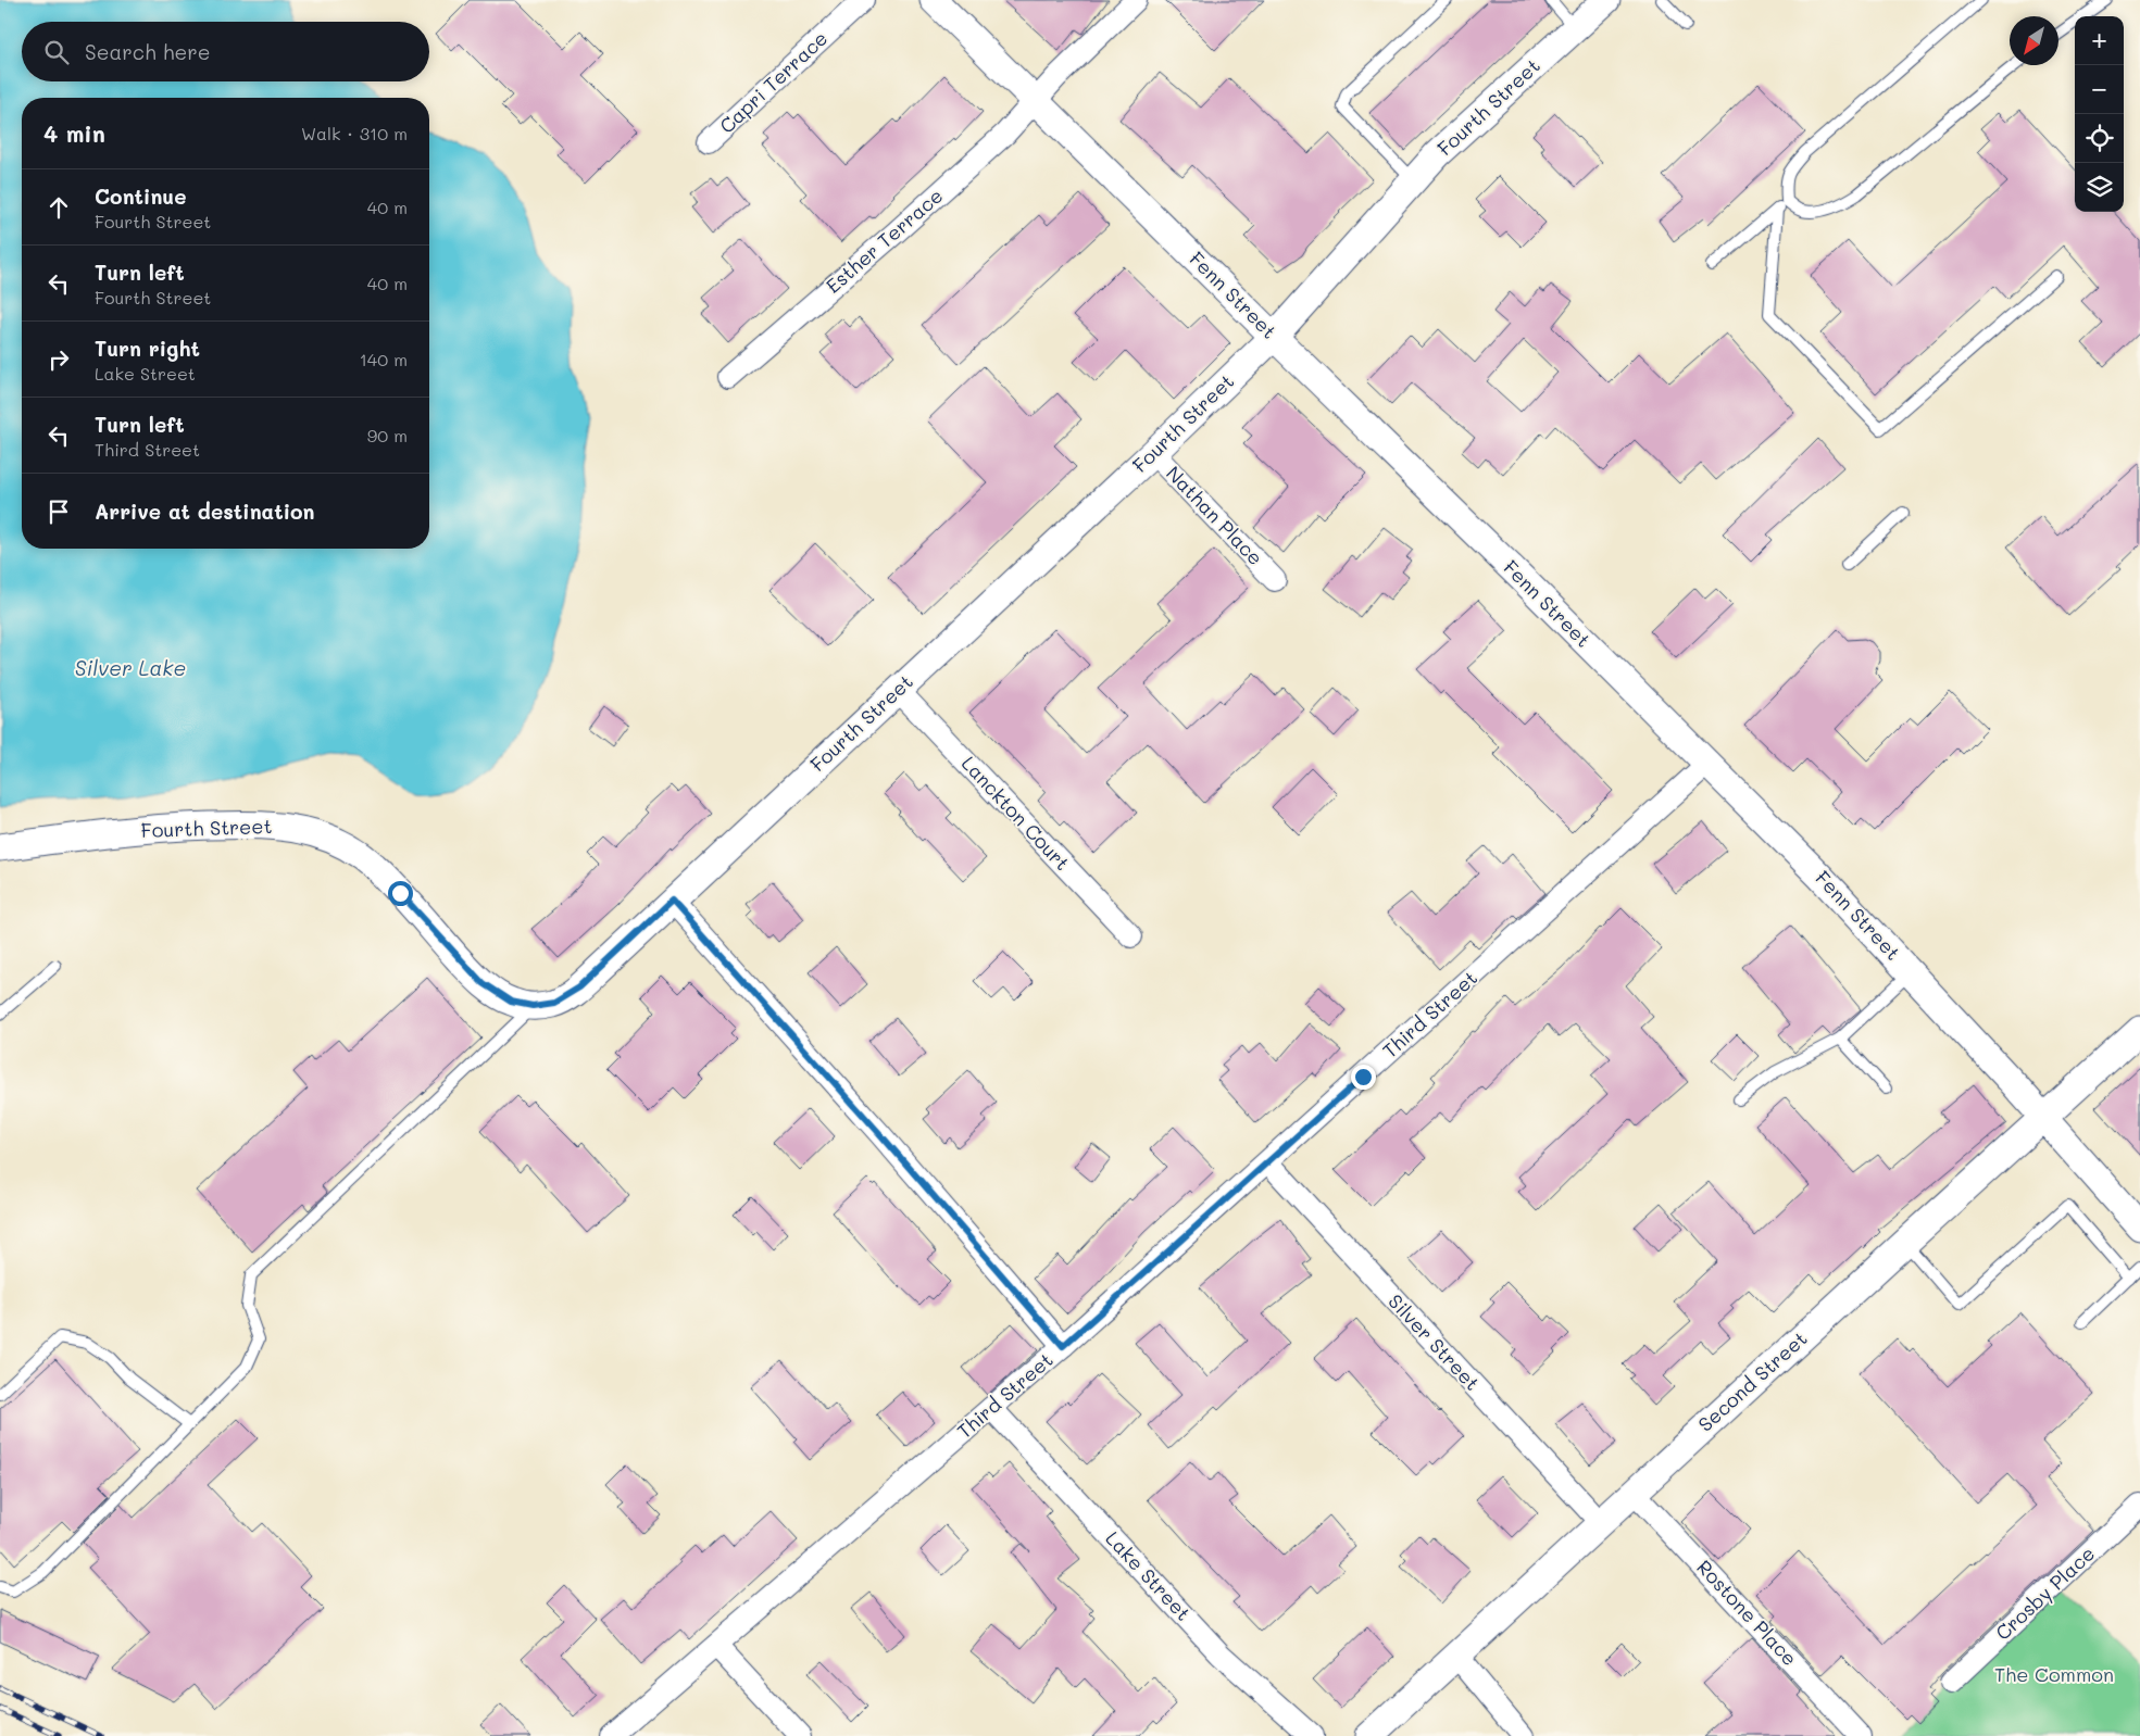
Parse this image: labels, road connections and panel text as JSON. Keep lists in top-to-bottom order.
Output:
{
  "streets": {
    "street": [
      "Capri Terrace",
      "Fourth Street",
      "Esther Terrace",
      "Fenn Street",
      "Nathan Place",
      "Lanckton Court",
      "Third Street",
      "Silver Street",
      "Second Street",
      "Lake Street",
      "Crosby Place",
      "Rostone Place"
    ]
  },
  "crossings": [
    ["Fourth Street", "Fenn Street"],
    ["Fourth Street", "Nathan Place"],
    ["Fourth Street", "Lanckton Court"],
    ["Esther Terrace", "Fenn Street"],
    ["Fenn Street", "Third Street"],
    ["Fenn Street", "Second Street"],
    ["Third Street", "Silver Street"],
    ["Third Street", "Lake Street"],
    ["Silver Street", "Second Street"],
    ["Second Street", "Rostone Place"]
  ],
  "water": ["Silver Lake"],
  "parks": ["The Common"],
  "north": "bottom left",
  "page": {
    "map_buttons": ["+", "−"],
    "search": "Search here",
    "heading": ["4 min", "Walk · 310 m"],
    "list": [
      ["Continue", "Fourth Street", "40 m"],
      ["Turn left", "Fourth Street", "40 m"],
      ["Turn right", "Lake Street", "140 m"],
      ["Turn left", "Third Street", "90 m"],
      "Arrive at destination"
    ]
  }
}
